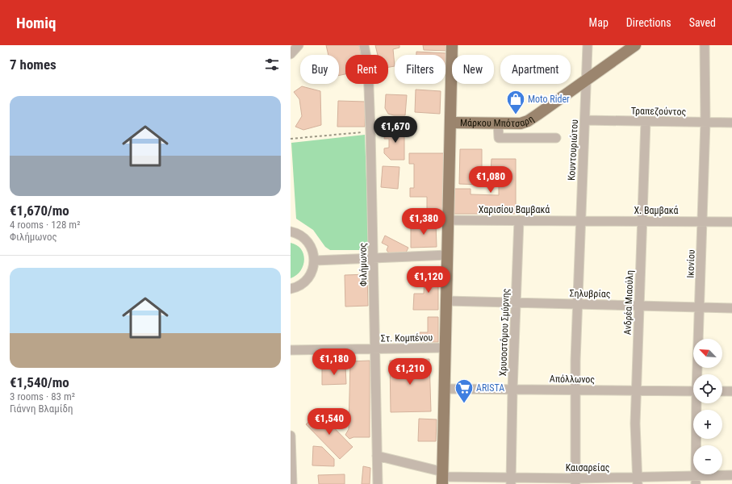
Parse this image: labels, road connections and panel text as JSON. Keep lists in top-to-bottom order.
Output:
{
  "streets": {
    "main road": ["Μάρκου Μπότσαρη"],
    "street": [
      "Τραπεζούντος",
      "Κουντουριώτου",
      "Χαρισίου Βαμβακά",
      "Χ. Βαμβακά",
      "Ικονίου",
      "Φιλήμωνος",
      "Σηλυβρίας",
      "Ανδρέα Μιαούλη",
      "Χρυσοστόμου Σμύρνης",
      "Στ. Κομπένου",
      "Απόλλωνος",
      "Καισαρείας"
    ]
  },
  "crossings": [
    ["Τραπεζούντος", "Κουντουριώτου"],
    ["Τραπεζούντος", "Ικονίου"],
    ["Τραπεζούντος", "Ανδρέα Μιαούλη"],
    ["Μάρκου Μπότσαρη", "Κουντουριώτου"],
    ["Κουντουριώτου", "Χαρισίου Βαμβακά"],
    ["Κουντουριώτου", "Χ. Βαμβακά"],
    ["Κουντουριώτου", "Σηλυβρίας"],
    ["Κουντουριώτου", "Απόλλωνος"],
    ["Κουντουριώτου", "Καισαρείας"],
    ["Χαρισίου Βαμβακά", "Χ. Βαμβακά"],
    ["Χαρισίου Βαμβακά", "Χρυσοστόμου Σμύρνης"],
    ["Χ. Βαμβακά", "Ικονίου"],
    ["Χ. Βαμβακά", "Ανδρέα Μιαούλη"],
    ["Ικονίου", "Σηλυβρίας"],
    ["Ικονίου", "Καισαρείας"],
    ["Φιλήμωνος", "Στ. Κομπένου"],
    ["Φιλήμωνος", "Καισαρείας"],
    ["Σηλυβρίας", "Ανδρέα Μιαούλη"],
    ["Σηλυβρίας", "Χρυσοστόμου Σμύρνης"],
    ["Ανδρέα Μιαούλη", "Απόλλωνος"],
    ["Ανδρέα Μιαούλη", "Καισαρείας"],
    ["Χρυσοστόμου Σμύρνης", "Απόλλωνος"],
    ["Χρυσοστόμου Σμύρνης", "Καισαρείας"]
  ],
  "places": {
    "shop": ["Moto Rider"],
    "supermarket": ["ARISTA"]
  },
  "north": "top left",
  "page": {
    "header": "Homiq",
    "nav": ["Map", "Directions", "Saved"],
    "heading": "7 homes",
    "chip": [
      "Buy",
      "Rent",
      "Filters",
      "New",
      "Apartment"
    ],
    "list": [
      {
        "name": "€1,670/mo",
        "note": "4 rooms · 128 m² · Φιλήμωνος"
      },
      {
        "name": "€1,540/mo",
        "note": "3 rooms · 83 m² · Γιάννη Βλαμίδη"
      }
    ],
    "price": [
      "€1,670",
      "€1,080",
      "€1,380",
      "€1,120",
      "€1,180",
      "€1,210",
      "€1,540"
    ],
    "map_buttons": ["+", "−"]
  }
}
